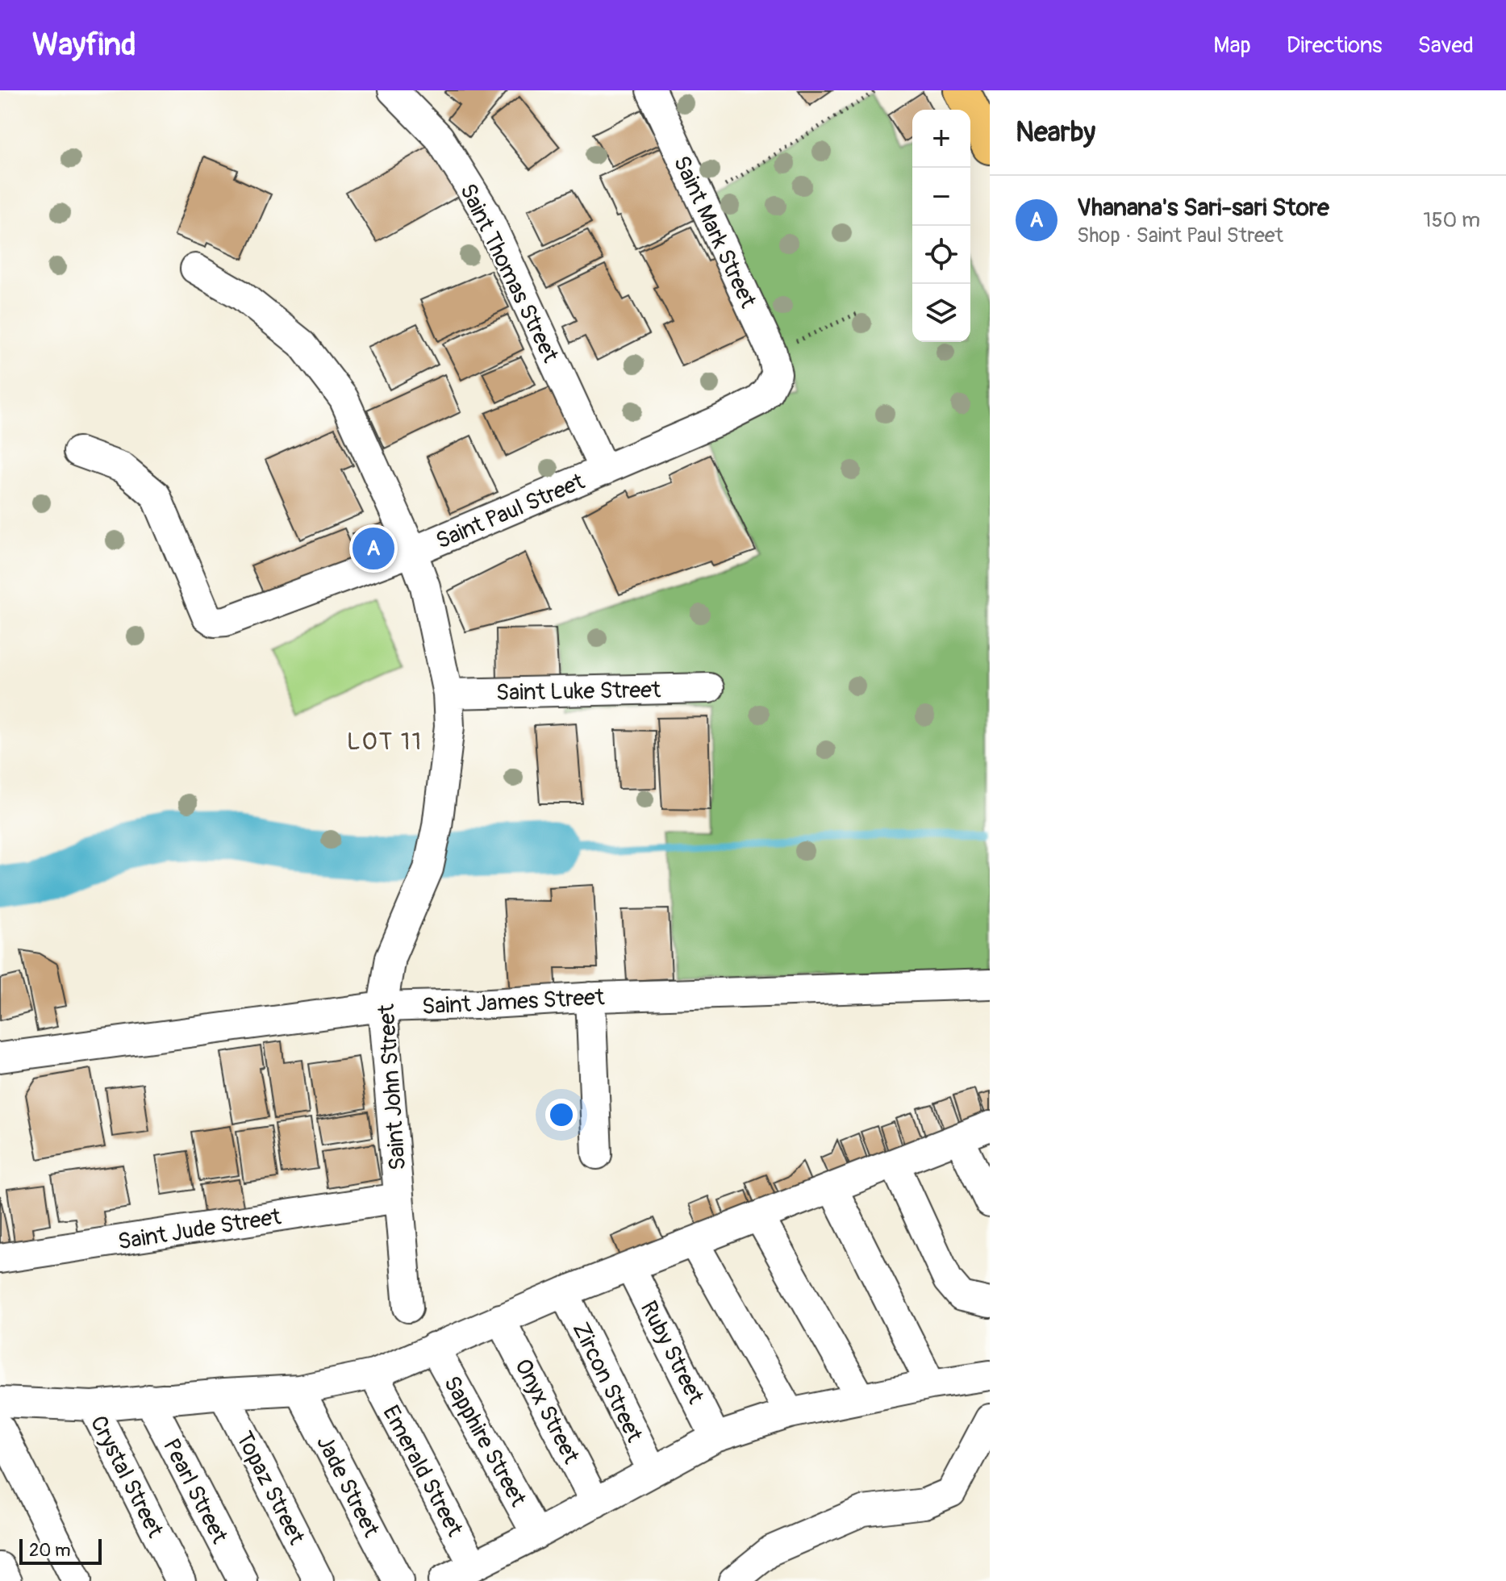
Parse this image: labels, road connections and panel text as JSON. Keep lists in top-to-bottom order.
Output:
{
  "streets": {
    "street": [
      "Saint Mark Street",
      "Saint Thomas Street",
      "Saint Paul Street",
      "Saint Luke Street",
      "Saint James Street",
      "Saint John Street",
      "Saint Jude Street",
      "Ruby Street",
      "Zircon Street",
      "Onyx Street",
      "Sapphire Street",
      "Emerald Street",
      "Crystal Street",
      "Jade Street",
      "Topaz Street",
      "Pearl Street"
    ]
  },
  "crossings": [
    ["Saint Mark Street", "Saint Paul Street"],
    ["Saint Thomas Street", "Saint Paul Street"],
    ["Saint Paul Street", "Saint John Street"],
    ["Saint Luke Street", "Saint John Street"],
    ["Saint James Street", "Saint John Street"],
    ["Saint John Street", "Saint Jude Street"]
  ],
  "districts": ["LOT 11"],
  "scale_bar": "20 m",
  "page": {
    "header": "Wayfind",
    "nav": ["Map", "Directions", "Saved"],
    "heading": "Nearby",
    "map_buttons": ["+", "−"],
    "list": [
      {
        "mark": "A",
        "name": "Vhanana's Sari-sari Store",
        "note": "Shop · Saint Paul Street",
        "value": "150 m"
      }
    ],
    "pins": "A",
    "scale": "20 m"
  }
}
